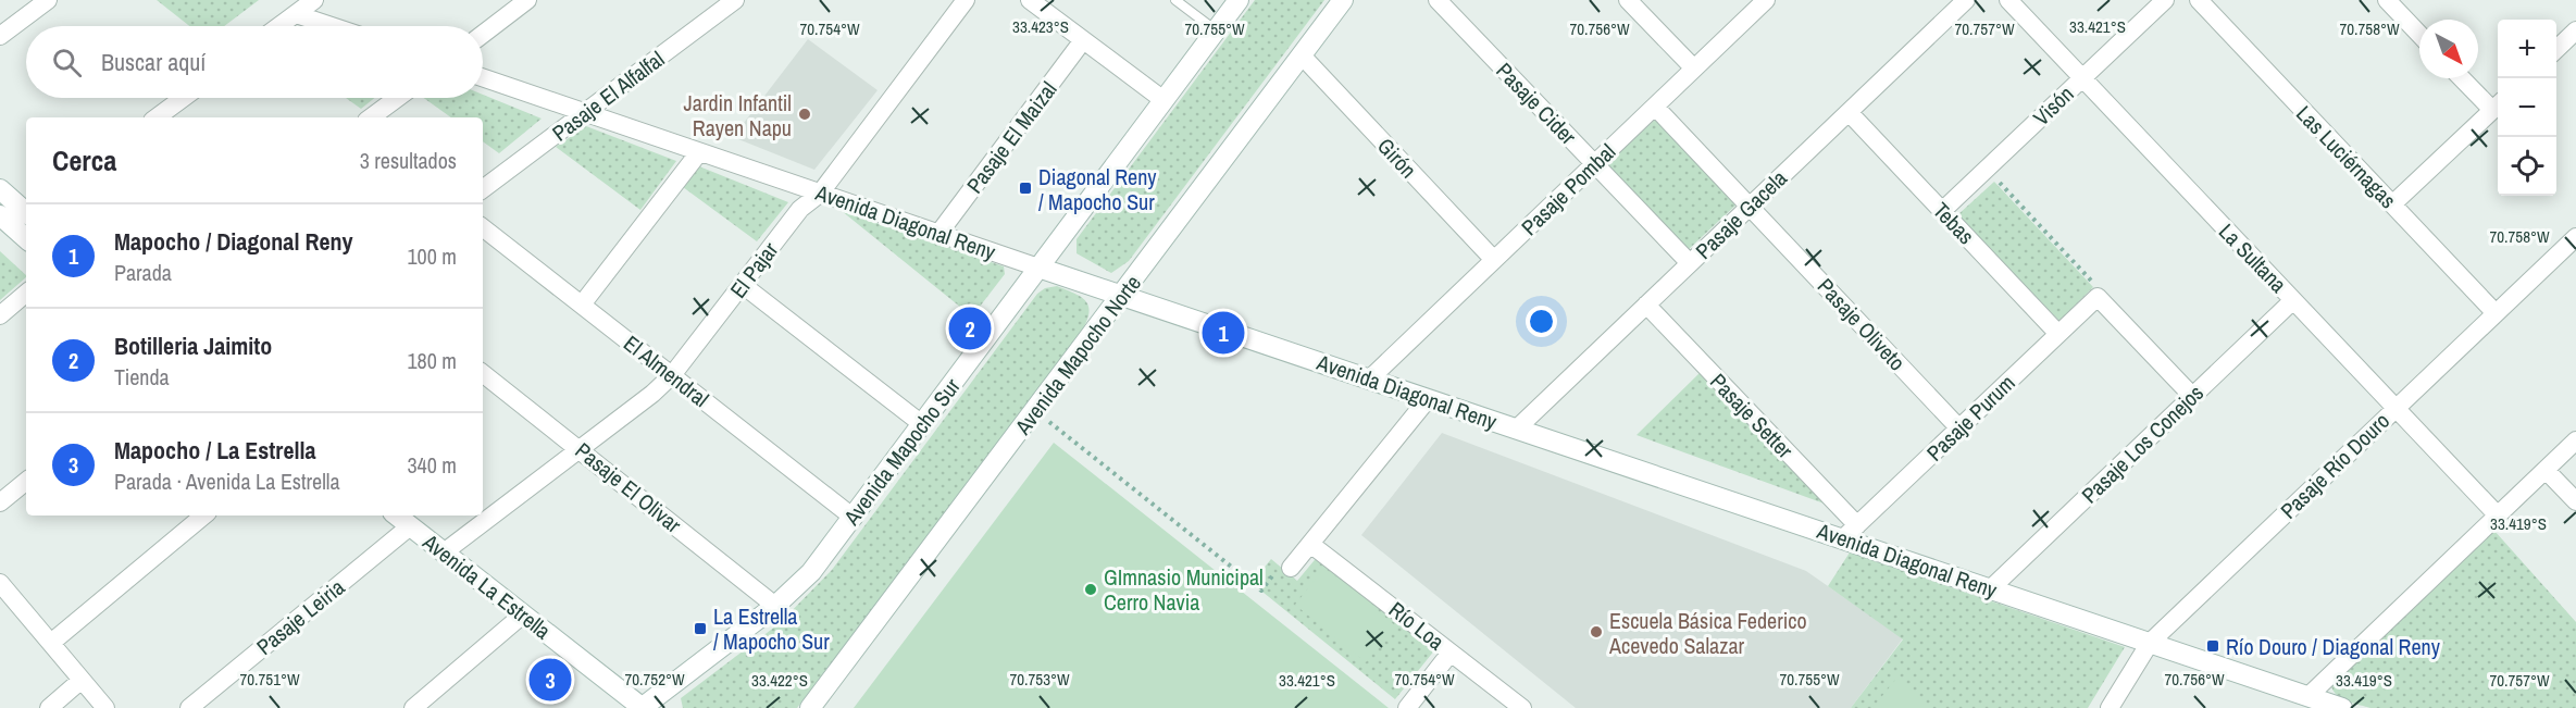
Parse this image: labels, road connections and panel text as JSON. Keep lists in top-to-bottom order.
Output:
{
  "streets": {
    "street": [
      "Pasaje El Alfalfal",
      "Pasaje Cider",
      "Visón",
      "Pasaje El Maizal",
      "Las Luciérnagas",
      "Girón",
      "Pasaje Pombal",
      "Pasaje Gacela",
      "Avenida Diagonal Reny",
      "Tebas",
      "La Sultana",
      "El Pajar",
      "Pasaje Oliveto",
      "Avenida Mapocho Norte",
      "El Almendral",
      "Pasaje Setter",
      "Pasaje Purum",
      "Pasaje Los Conejos",
      "Avenida Mapocho Sur",
      "Pasaje Río Douro",
      "Pasaje El Olivar",
      "Avenida La Estrella",
      "Pasaje Leiria",
      "Río Loa"
    ]
  },
  "crossings": [
    ["Pasaje El Alfalfal", "Avenida Diagonal Reny"],
    ["Pasaje Cider", "Pasaje Pombal"],
    ["Pasaje Cider", "Pasaje Gacela"],
    ["Visón", "Tebas"],
    ["Visón", "La Sultana"],
    ["Pasaje El Maizal", "Avenida Diagonal Reny"],
    ["Las Luciérnagas", "Pasaje Río Douro"],
    ["Girón", "Pasaje Pombal"],
    ["Girón", "Avenida Mapocho Norte"],
    ["Pasaje Pombal", "Avenida Diagonal Reny"],
    ["Pasaje Pombal", "Pasaje Oliveto"],
    ["Pasaje Gacela", "Avenida Diagonal Reny"],
    ["Pasaje Gacela", "Tebas"],
    ["Pasaje Gacela", "Pasaje Oliveto"],
    ["Pasaje Gacela", "Pasaje Setter"],
    ["Avenida Diagonal Reny", "El Pajar"],
    ["Avenida Diagonal Reny", "Avenida Mapocho Norte"],
    ["Avenida Diagonal Reny", "Pasaje Setter"],
    ["Avenida Diagonal Reny", "Pasaje Purum"],
    ["Avenida Diagonal Reny", "Pasaje Los Conejos"],
    ["Avenida Diagonal Reny", "Avenida Mapocho Sur"],
    ["Avenida Diagonal Reny", "Pasaje Río Douro"],
    ["Tebas", "Pasaje Purum"],
    ["La Sultana", "Pasaje Los Conejos"],
    ["La Sultana", "Pasaje Río Douro"],
    ["El Pajar", "El Almendral"],
    ["El Pajar", "Pasaje El Olivar"],
    ["El Pajar", "Avenida La Estrella"],
    ["Pasaje Oliveto", "Pasaje Purum"],
    ["El Almendral", "Avenida Mapocho Sur"],
    ["Pasaje Setter", "Pasaje Purum"],
    ["Avenida Mapocho Sur", "Pasaje El Olivar"],
    ["Avenida Mapocho Sur", "Avenida La Estrella"],
    ["Avenida La Estrella", "Pasaje Leiria"]
  ],
  "places": {
    "other": ["Jardin Infantil Rayen Napu", "GImnasio Municipal Cerro Navia", "Escuela Básica Federico Acevedo Salazar"],
    "transit": ["Diagonal Reny / Mapocho Sur", "La Estrella / Mapocho Sur", "Río Douro / Diagonal Reny"]
  },
  "north": "bottom right",
  "page": {
    "map_buttons": ["+", "−"],
    "search": "Buscar aquí",
    "heading": ["Cerca", "3 resultados"],
    "list": [
      {
        "mark": "1",
        "name": "Mapocho / Diagonal Reny",
        "note": "Parada",
        "value": "100 m"
      },
      {
        "mark": "2",
        "name": "Botilleria Jaimito",
        "note": "Tienda",
        "value": "180 m"
      },
      {
        "mark": "3",
        "name": "Mapocho / La Estrella",
        "note": "Parada · Avenida La Estrella",
        "value": "340 m"
      }
    ],
    "pins": ["2", "1", "3"]
  },
  "coordinates": [
    "33.423°S",
    "33.421°S",
    "70.756°W",
    "70.757°W",
    "70.754°W",
    "70.755°W",
    "70.758°W",
    "33.419°S",
    "70.751°W",
    "70.752°W",
    "70.753°W",
    "33.422°S"
  ]
}
